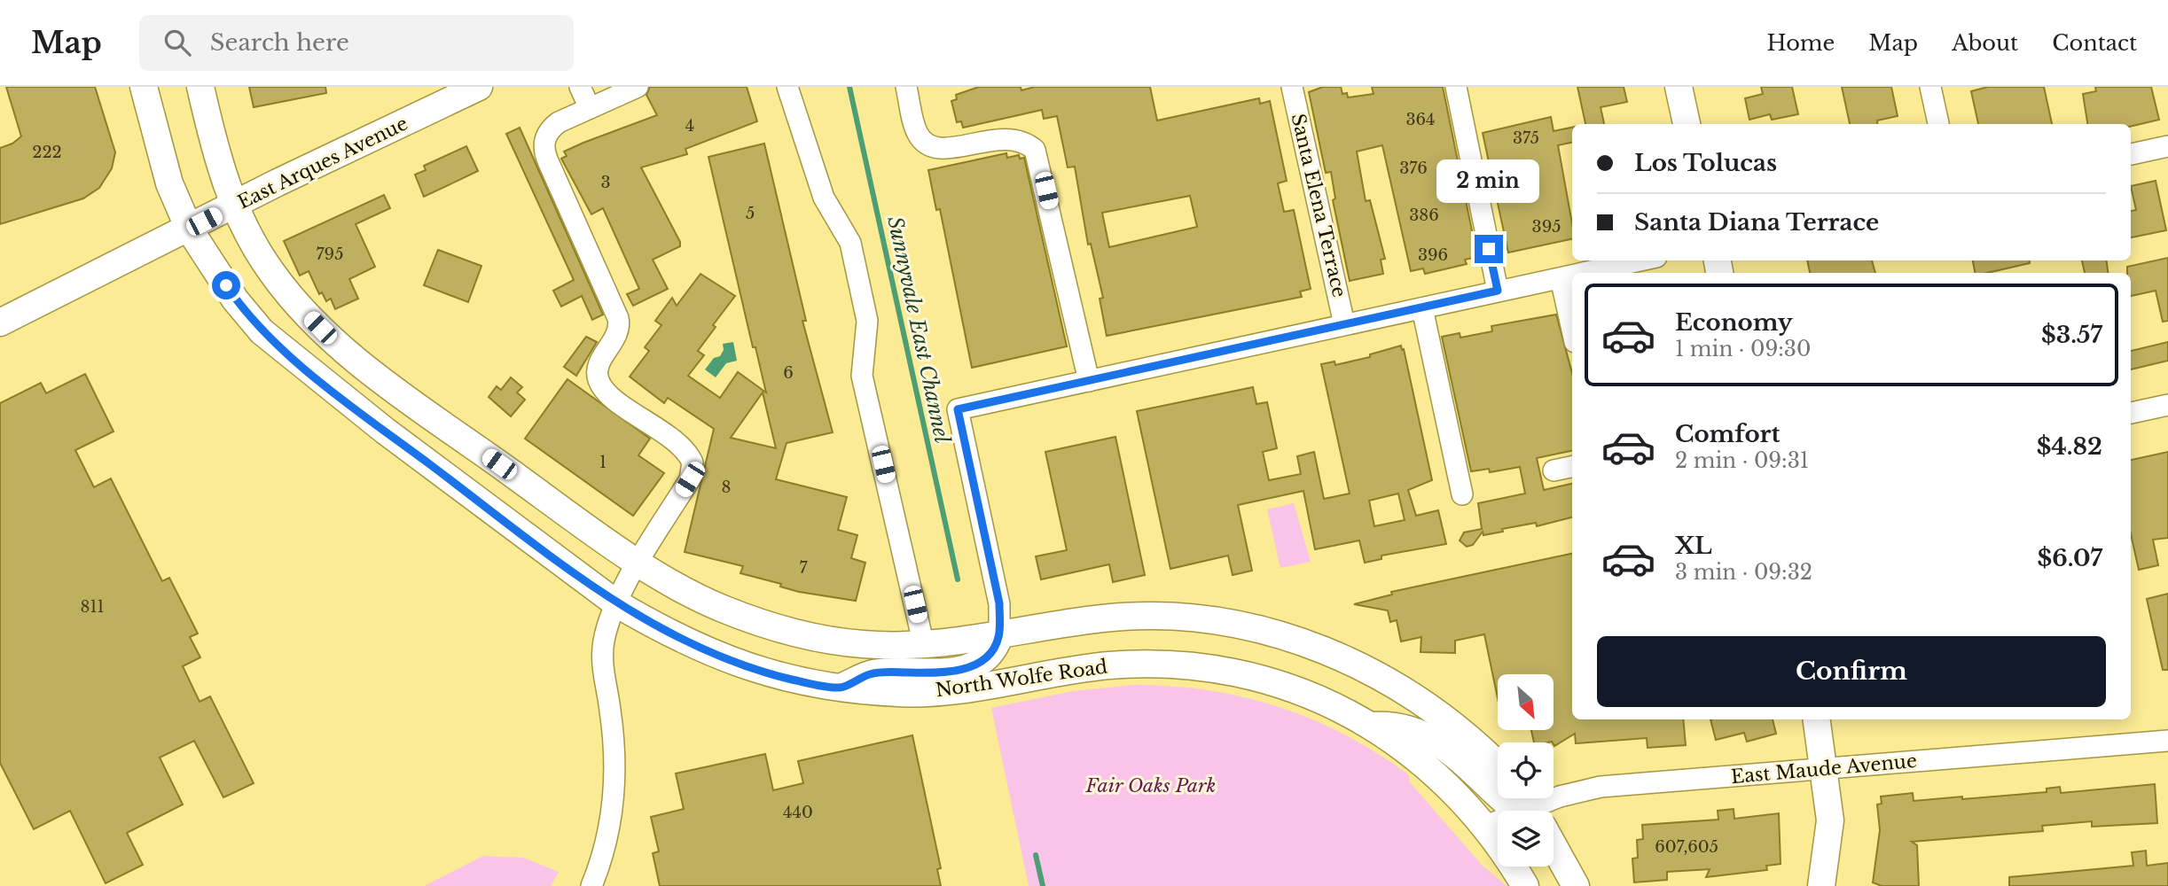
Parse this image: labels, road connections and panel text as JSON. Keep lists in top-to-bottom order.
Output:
{
  "streets": {
    "main road": ["East Arques Avenue", "North Wolfe Road"],
    "street": ["Santa Elena Terrace", "East Maude Avenue"]
  },
  "crossings": [
    ["East Arques Avenue", "North Wolfe Road"],
    ["North Wolfe Road", "East Maude Avenue"]
  ],
  "water": ["Sunnyvale East Channel"],
  "parks": ["Fair Oaks Park"],
  "house_numbers": [
    "364",
    "4",
    "375",
    "222",
    "376",
    "3",
    "5",
    "386",
    "395",
    "795",
    "396",
    "6",
    "1",
    "8",
    "7",
    "811",
    "440",
    "607,605"
  ],
  "north": "bottom right",
  "page": {
    "header": "Map",
    "search": "Search here",
    "nav": [
      "Home",
      "Map",
      "About",
      "Contact"
    ],
    "banner": ["Los Tolucas", "Santa Diana Terrace"],
    "bubble": "2 min",
    "list": [
      {
        "name": "Economy",
        "note": "1 min · 09:30",
        "value": "$3.57"
      },
      {
        "name": "Comfort",
        "note": "2 min · 09:31",
        "value": "$4.82"
      },
      {
        "name": "XL",
        "note": "3 min · 09:32",
        "value": "$6.07"
      }
    ],
    "buttons": "Confirm"
  }
}
